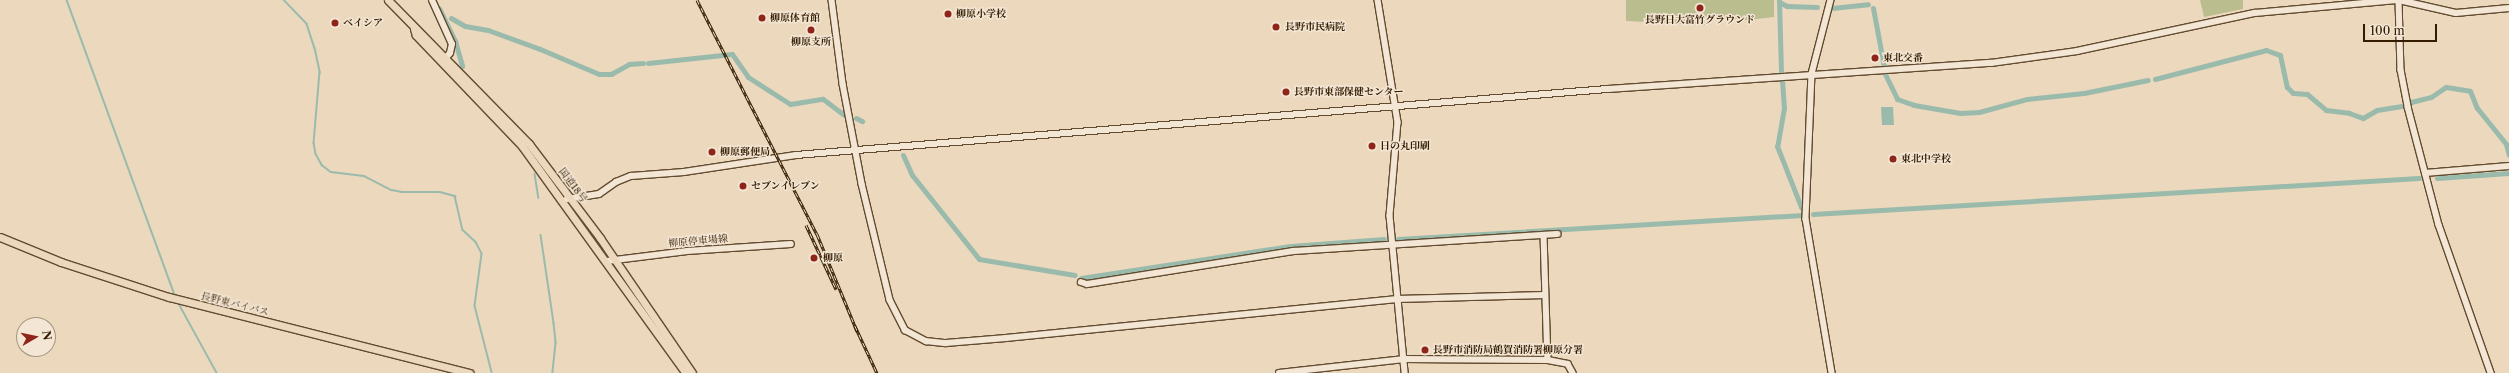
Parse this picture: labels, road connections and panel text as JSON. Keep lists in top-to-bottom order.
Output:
{
  "streets": {
    "highway": ["国道18号", "長野東バイパス"],
    "main road": ["柳原停車場線"]
  },
  "crossings": [
    ["国道18号", "柳原停車場線"]
  ],
  "places": [
    "長野日大富竹グラウンド",
    "柳原小学校",
    "柳原体育館",
    "ベイシア",
    "長野市民病院",
    "柳原支所",
    "東北交番",
    "長野市東部保健センター",
    "日の丸印刷",
    "柳原郵便局",
    "東北中学校",
    "セブンイレブン",
    "柳原",
    "長野市消防局鶴賀消防署柳原分署"
  ],
  "scale_bar": "100 m",
  "north": "right"
}
